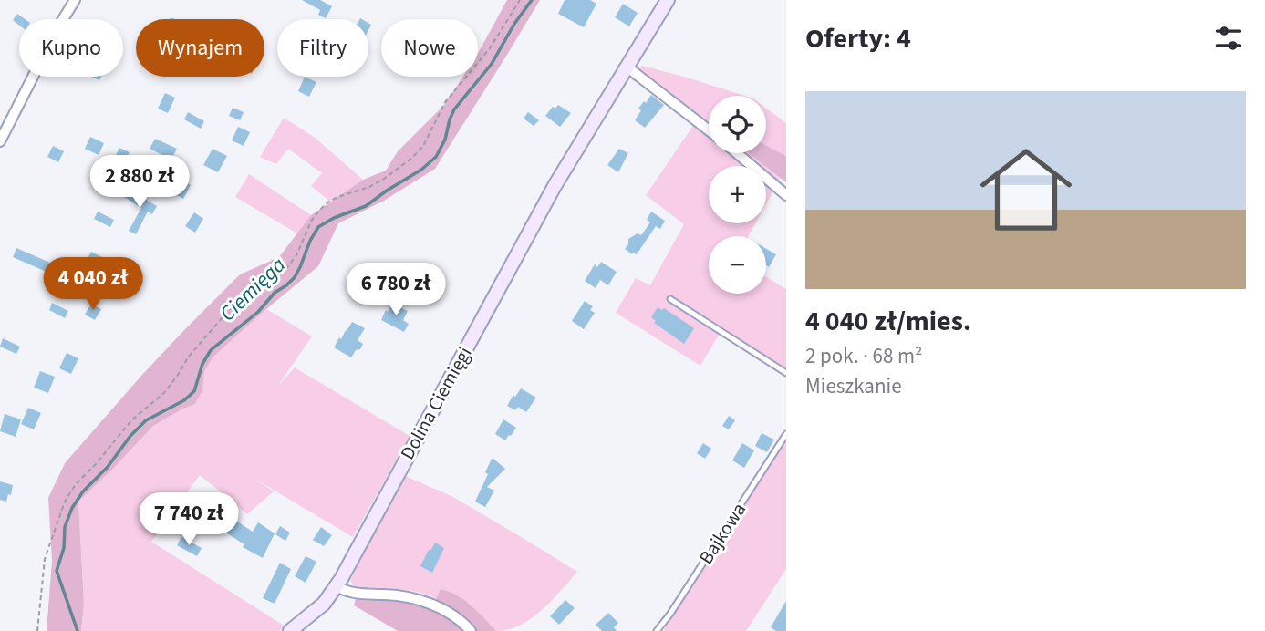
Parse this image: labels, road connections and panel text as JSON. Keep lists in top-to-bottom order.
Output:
{
  "streets": {
    "street": ["Dolina Ciemięgi"],
    "lane": ["Bajkowa"]
  },
  "water": ["Ciemięga"],
  "page": {
    "heading": "Oferty: 4",
    "chip": [
      "Kupno",
      "Wynajem",
      "Filtry",
      "Nowe"
    ],
    "list": [
      {
        "name": "4 040 zł/mies.",
        "note": "2 pok. · 68 m² · Mieszkanie"
      }
    ],
    "map_buttons": ["+", "−"],
    "price": [
      "2 880 zł",
      "4 040 zł",
      "6 780 zł",
      "7 740 zł"
    ]
  }
}
